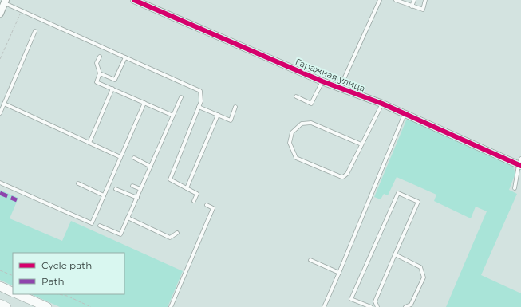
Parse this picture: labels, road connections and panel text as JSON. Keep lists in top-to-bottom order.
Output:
{
  "streets": {
    "street": ["Гаражная улица"]
  },
  "legend": ["Cycle path", "Path"]
}
